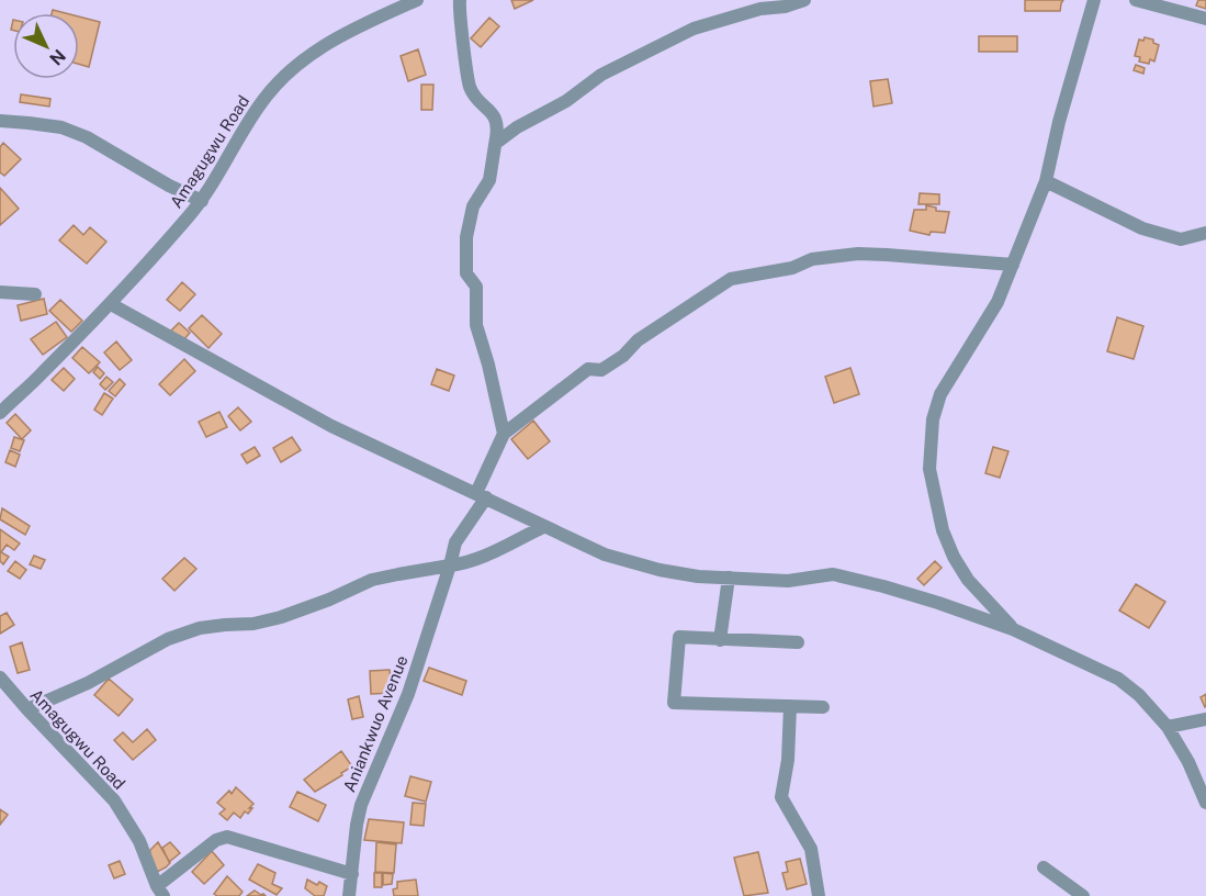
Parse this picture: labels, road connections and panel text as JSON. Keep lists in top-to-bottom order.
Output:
{
  "streets": {
    "street": ["Amagugwu Road", "Aniankwuo Avenue"]
  },
  "north": "bottom right"
}
